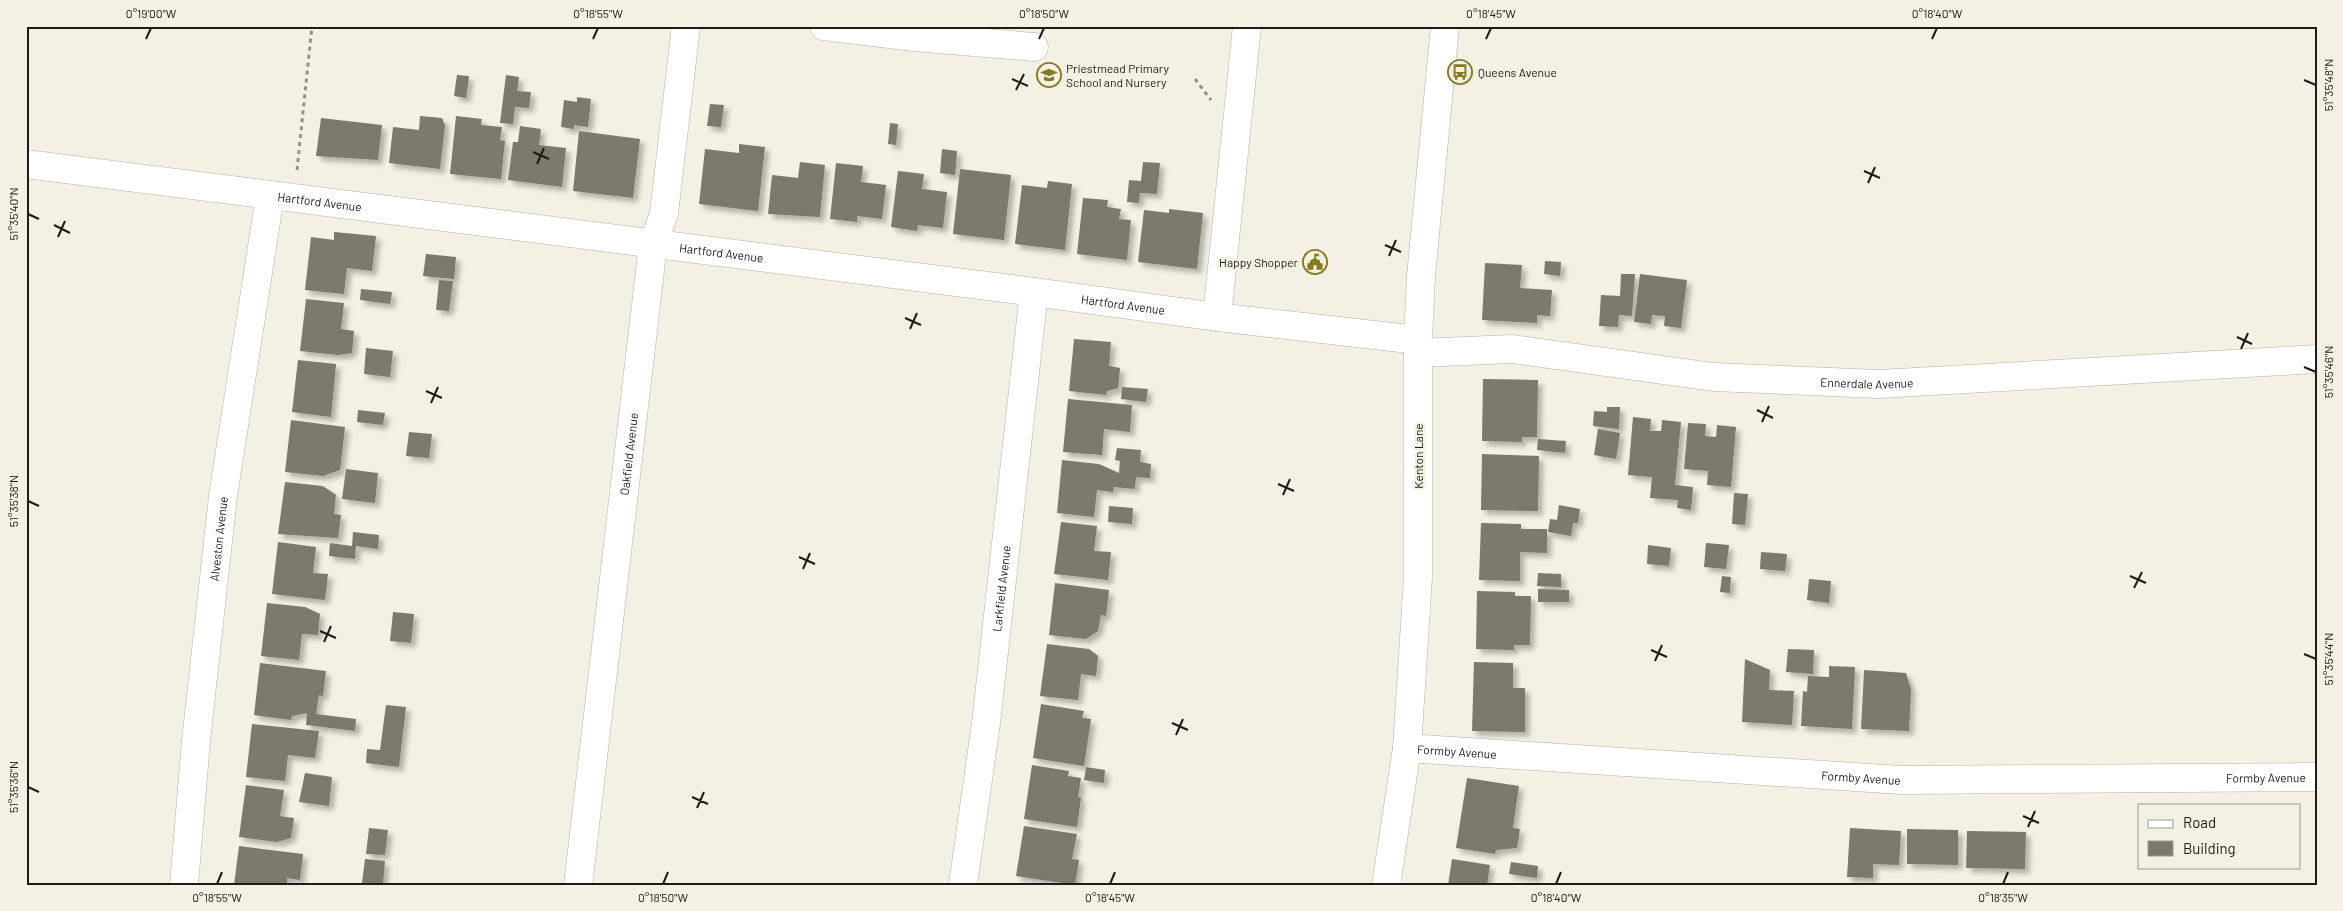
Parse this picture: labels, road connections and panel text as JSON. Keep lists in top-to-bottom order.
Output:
{
  "streets": {
    "street": [
      "Hartford Avenue",
      "Ennerdale Avenue",
      "Oakfield Avenue",
      "Kenton Lane",
      "Alveston Avenue",
      "Larkfield Avenue",
      "Formby Avenue"
    ]
  },
  "crossings": [
    ["Hartford Avenue", "Ennerdale Avenue"],
    ["Hartford Avenue", "Oakfield Avenue"],
    ["Hartford Avenue", "Kenton Lane"],
    ["Hartford Avenue", "Alveston Avenue"],
    ["Hartford Avenue", "Larkfield Avenue"],
    ["Ennerdale Avenue", "Kenton Lane"],
    ["Kenton Lane", "Formby Avenue"]
  ],
  "places": {
    "bus stop": ["Queens Avenue"],
    "school or university": ["Priestmead Primary School and Nursery"],
    "public building": ["Happy Shopper"]
  },
  "legend": ["Road", "Building"],
  "coordinates": [
    "0°19'00\"W",
    "0°18'55\"W",
    "0°18'50\"W",
    "0°18'45\"W",
    "0°18'40\"W",
    "51°35'48\"N",
    "51°35'40\"N",
    "51°35'46\"N",
    "51°35'38\"N",
    "51°35'44\"N",
    "51°35'36\"N",
    "0°18'35\"W"
  ]
}
